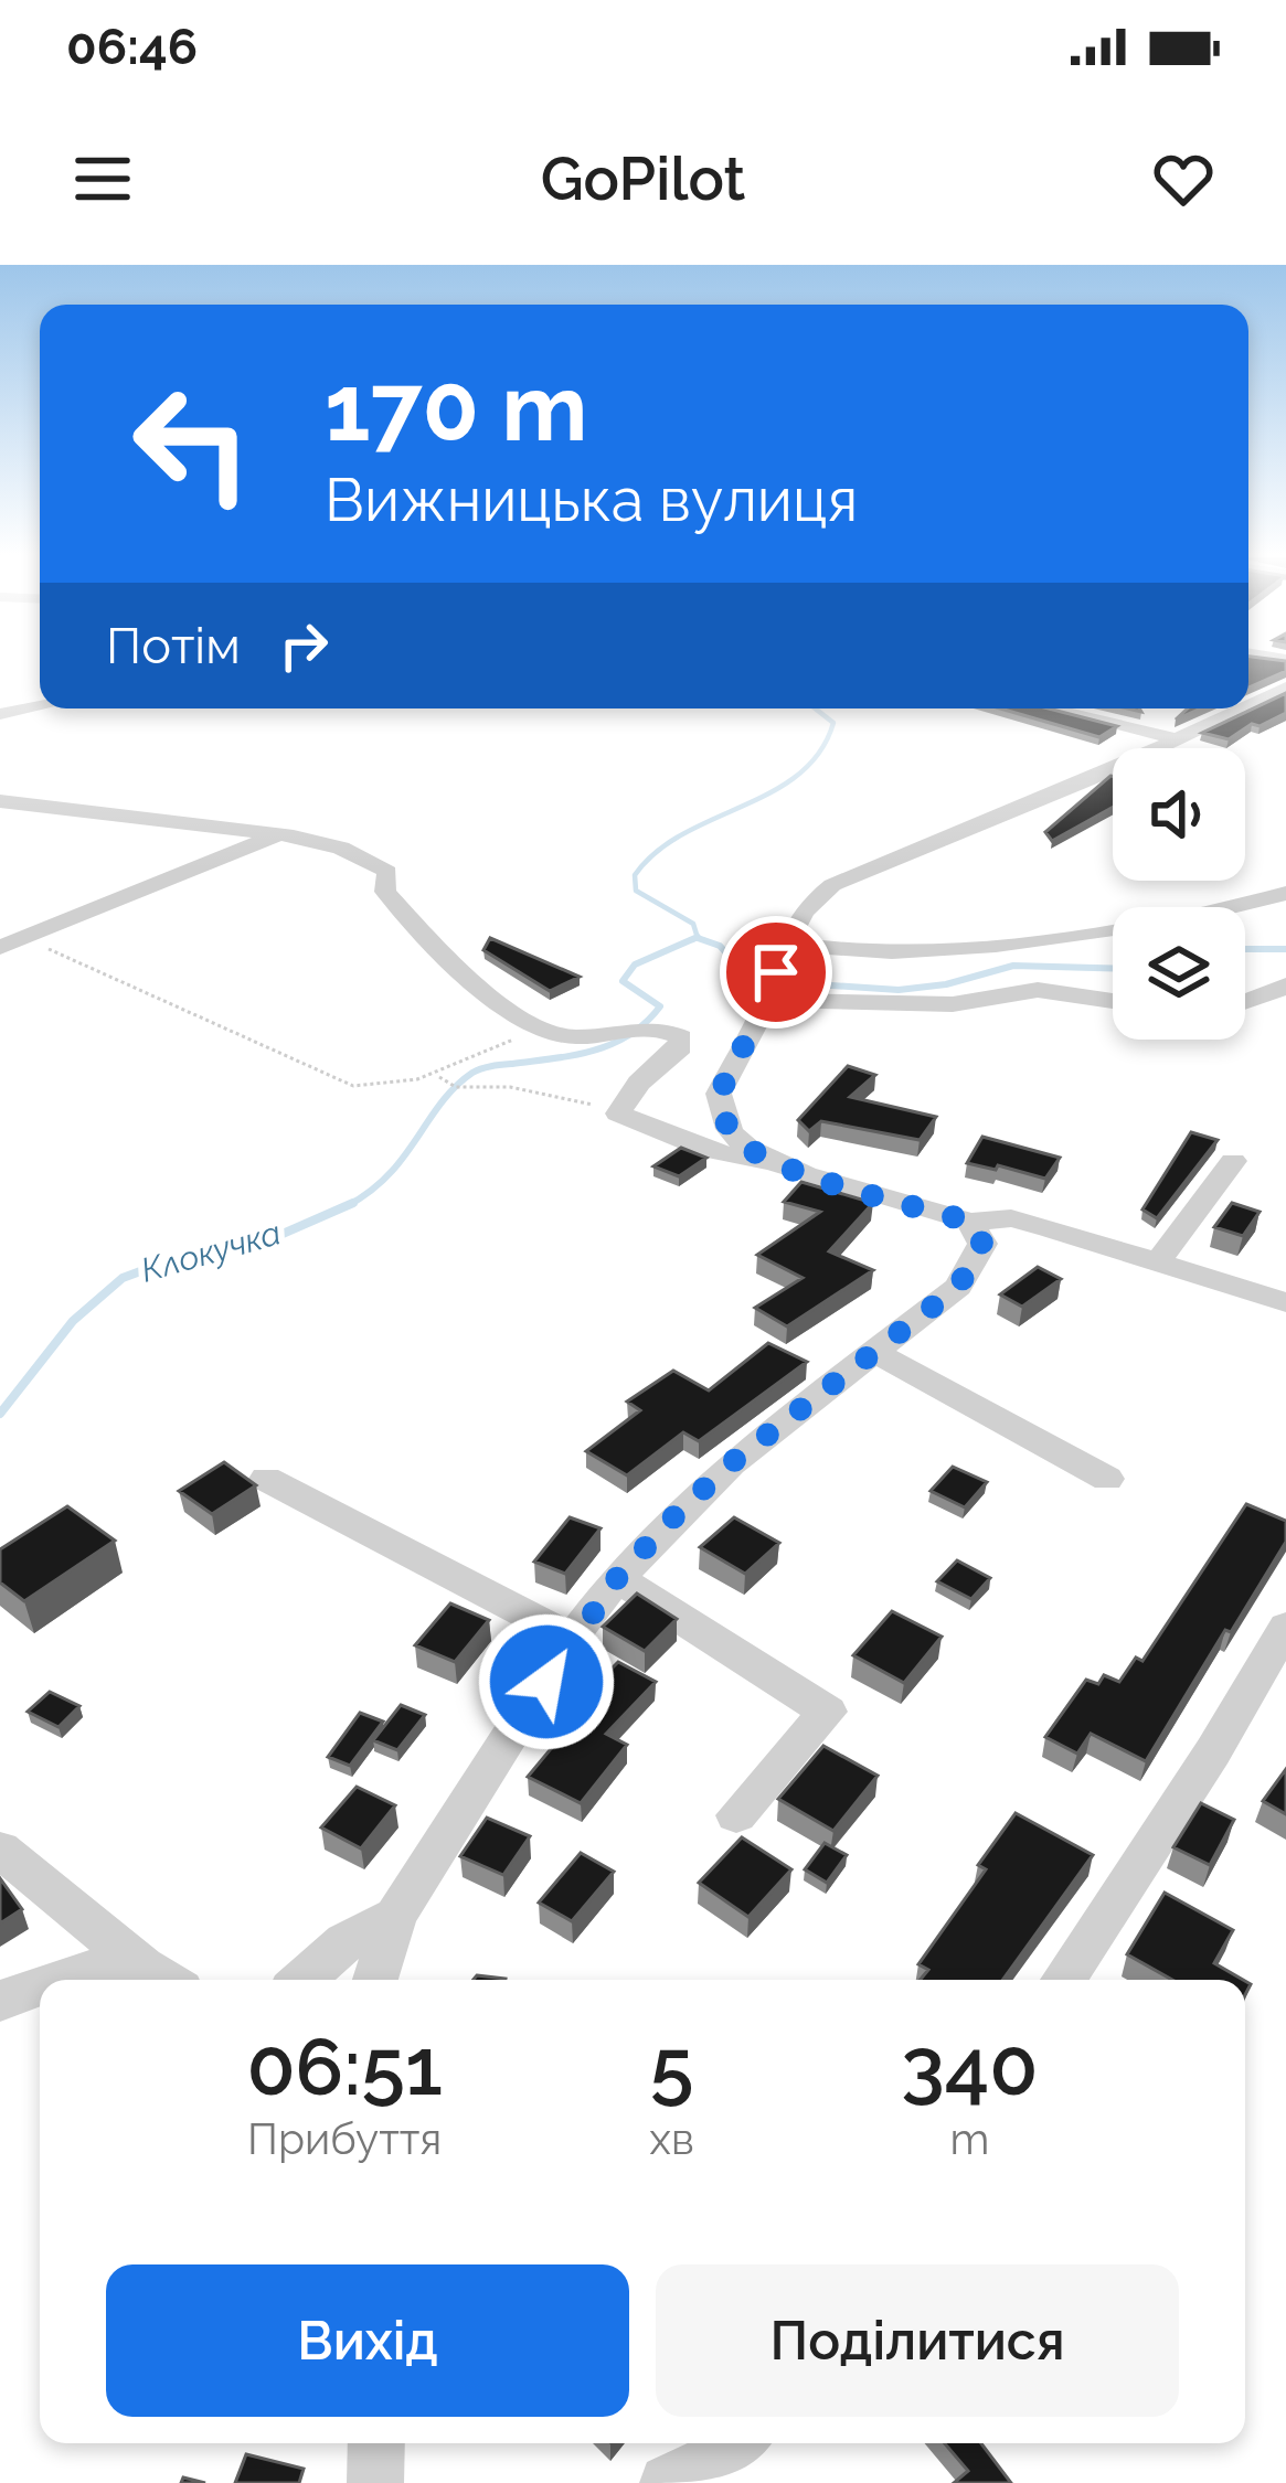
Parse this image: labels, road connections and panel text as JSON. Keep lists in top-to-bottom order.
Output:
{
  "water": ["Клокучка"],
  "page": {
    "status": "06:46",
    "header": "GoPilot",
    "turn": ["170 m", "Вижницька вулиця"],
    "then": "Потім",
    "eta": [
      "06:51",
      "Прибуття",
      "5",
      "хв",
      "340",
      "m"
    ],
    "buttons": ["Вихід", "Поділитися"]
  }
}
